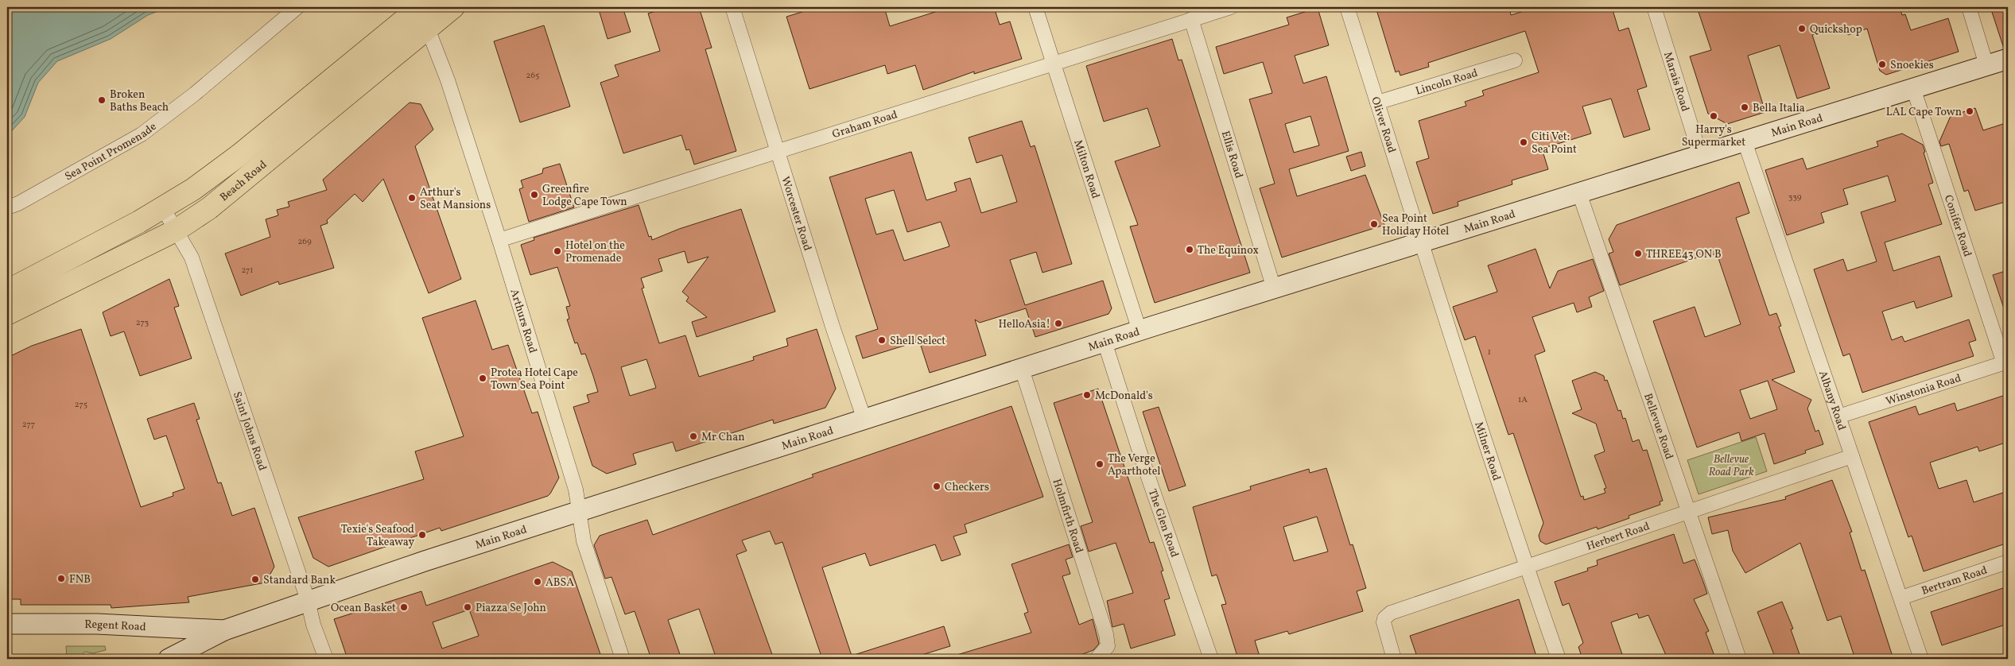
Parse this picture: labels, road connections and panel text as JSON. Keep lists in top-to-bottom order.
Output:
{
  "streets": {
    "main road": ["Main Road", "Beach Road", "Regent Road"],
    "street": [
      "Marais Road",
      "Lincoln Road",
      "Graham Road",
      "Oliver Road",
      "Sea Point Promenade",
      "Ellis Road",
      "Milton Road",
      "Worcester Road",
      "Conifer Road",
      "Arthurs Road",
      "Winstonia Road",
      "Albany Road",
      "Bellevue Road",
      "Saint Johns Road",
      "Milner Road",
      "Holmfirth Road",
      "The Glen Road",
      "Herbert Road",
      "Bertram Road"
    ]
  },
  "crossings": [
    ["Marais Road", "Main Road"],
    ["Lincoln Road", "Oliver Road"],
    ["Graham Road", "Ellis Road"],
    ["Graham Road", "Milton Road"],
    ["Graham Road", "Worcester Road"],
    ["Graham Road", "Arthurs Road"],
    ["Oliver Road", "Main Road"],
    ["Oliver Road", "Milner Road"],
    ["Main Road", "Ellis Road"],
    ["Main Road", "Milton Road"],
    ["Main Road", "Worcester Road"],
    ["Main Road", "Conifer Road"],
    ["Main Road", "Arthurs Road"],
    ["Main Road", "Albany Road"],
    ["Main Road", "Bellevue Road"],
    ["Main Road", "Saint Johns Road"],
    ["Main Road", "Milner Road"],
    ["Main Road", "Holmfirth Road"],
    ["Main Road", "The Glen Road"],
    ["Main Road", "Regent Road"],
    ["Beach Road", "Arthurs Road"],
    ["Beach Road", "Saint Johns Road"],
    ["Conifer Road", "Winstonia Road"],
    ["Winstonia Road", "Albany Road"],
    ["Albany Road", "Herbert Road"],
    ["Albany Road", "Bertram Road"],
    ["Bellevue Road", "Herbert Road"],
    ["Milner Road", "Herbert Road"]
  ],
  "parks": ["Bellevue Road Park"],
  "places": [
    "Quickshop",
    "Snoekies",
    "Broken Baths Beach",
    "Bella Italia",
    "LAL Cape Town",
    "Harry's Supermarket",
    "Citi Vet: Sea Point",
    "Greenfire Lodge Cape Town",
    "Arthur's Seat Mansions",
    "Sea Point Holiday Hotel",
    "The Equinox",
    "Hotel on the Promenade",
    "THREE43 ON B",
    "HelloAsia!",
    "Shell Select",
    "Protea Hotel Cape Town Sea Point",
    "McDonald's",
    "Mr Chan",
    "The Verge Aparthotel",
    "Checkers",
    "Texie's Seafood Takeaway",
    "FNB",
    "Standard Bank",
    "ABSA",
    "Ocean Basket",
    "Piazza Se John"
  ],
  "house_numbers": [
    "265",
    "339",
    "269",
    "271",
    "273",
    "1",
    "1A",
    "275",
    "277"
  ]
}
